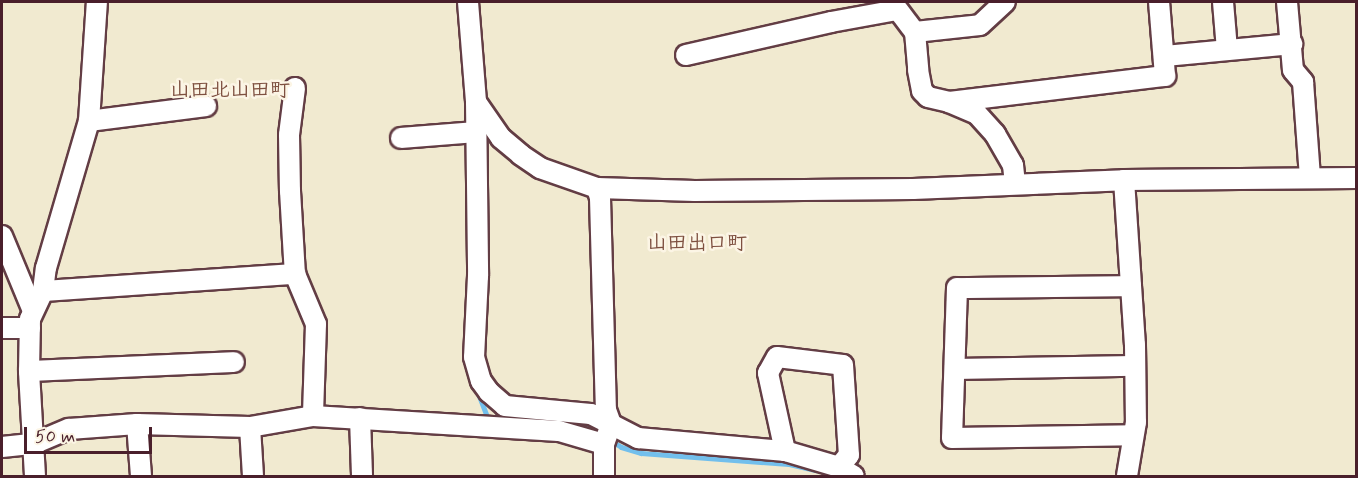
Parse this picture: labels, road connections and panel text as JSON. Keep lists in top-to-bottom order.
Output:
{
  "districts": ["山田北山田町", "山田出口町"],
  "scale_bar": "50 m"
}
